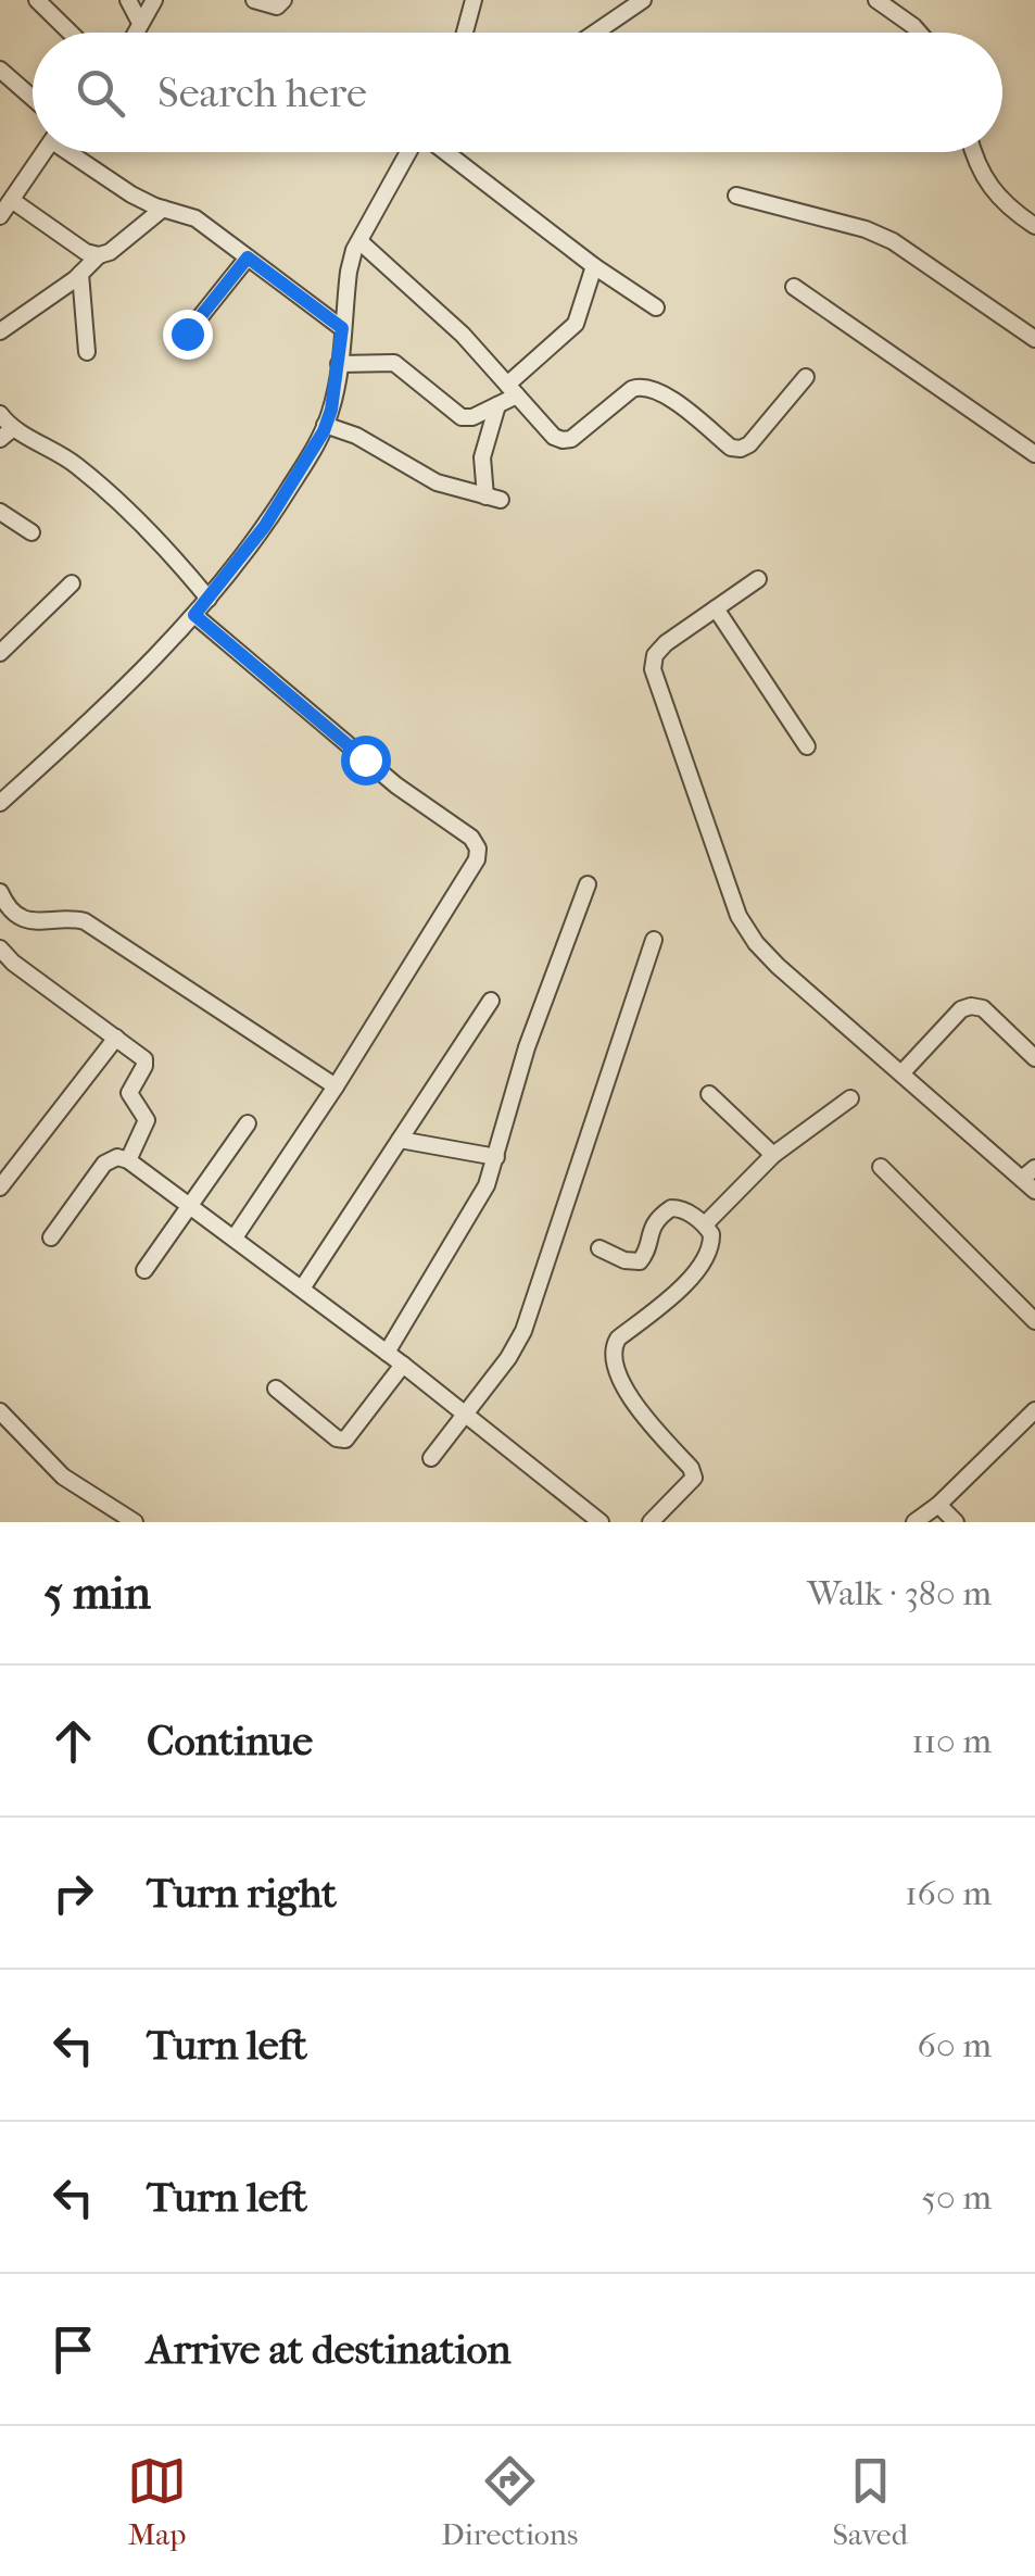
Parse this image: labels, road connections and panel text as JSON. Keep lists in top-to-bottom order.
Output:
{
  "page": {
    "search": "Search here",
    "heading": ["5 min", "Walk · 380 m"],
    "list": [
      ["Continue", "110 m"],
      ["Turn right", "160 m"],
      ["Turn left", "60 m"],
      ["Turn left", "50 m"],
      "Arrive at destination"
    ],
    "nav": ["Map", "Directions", "Saved"]
  }
}
